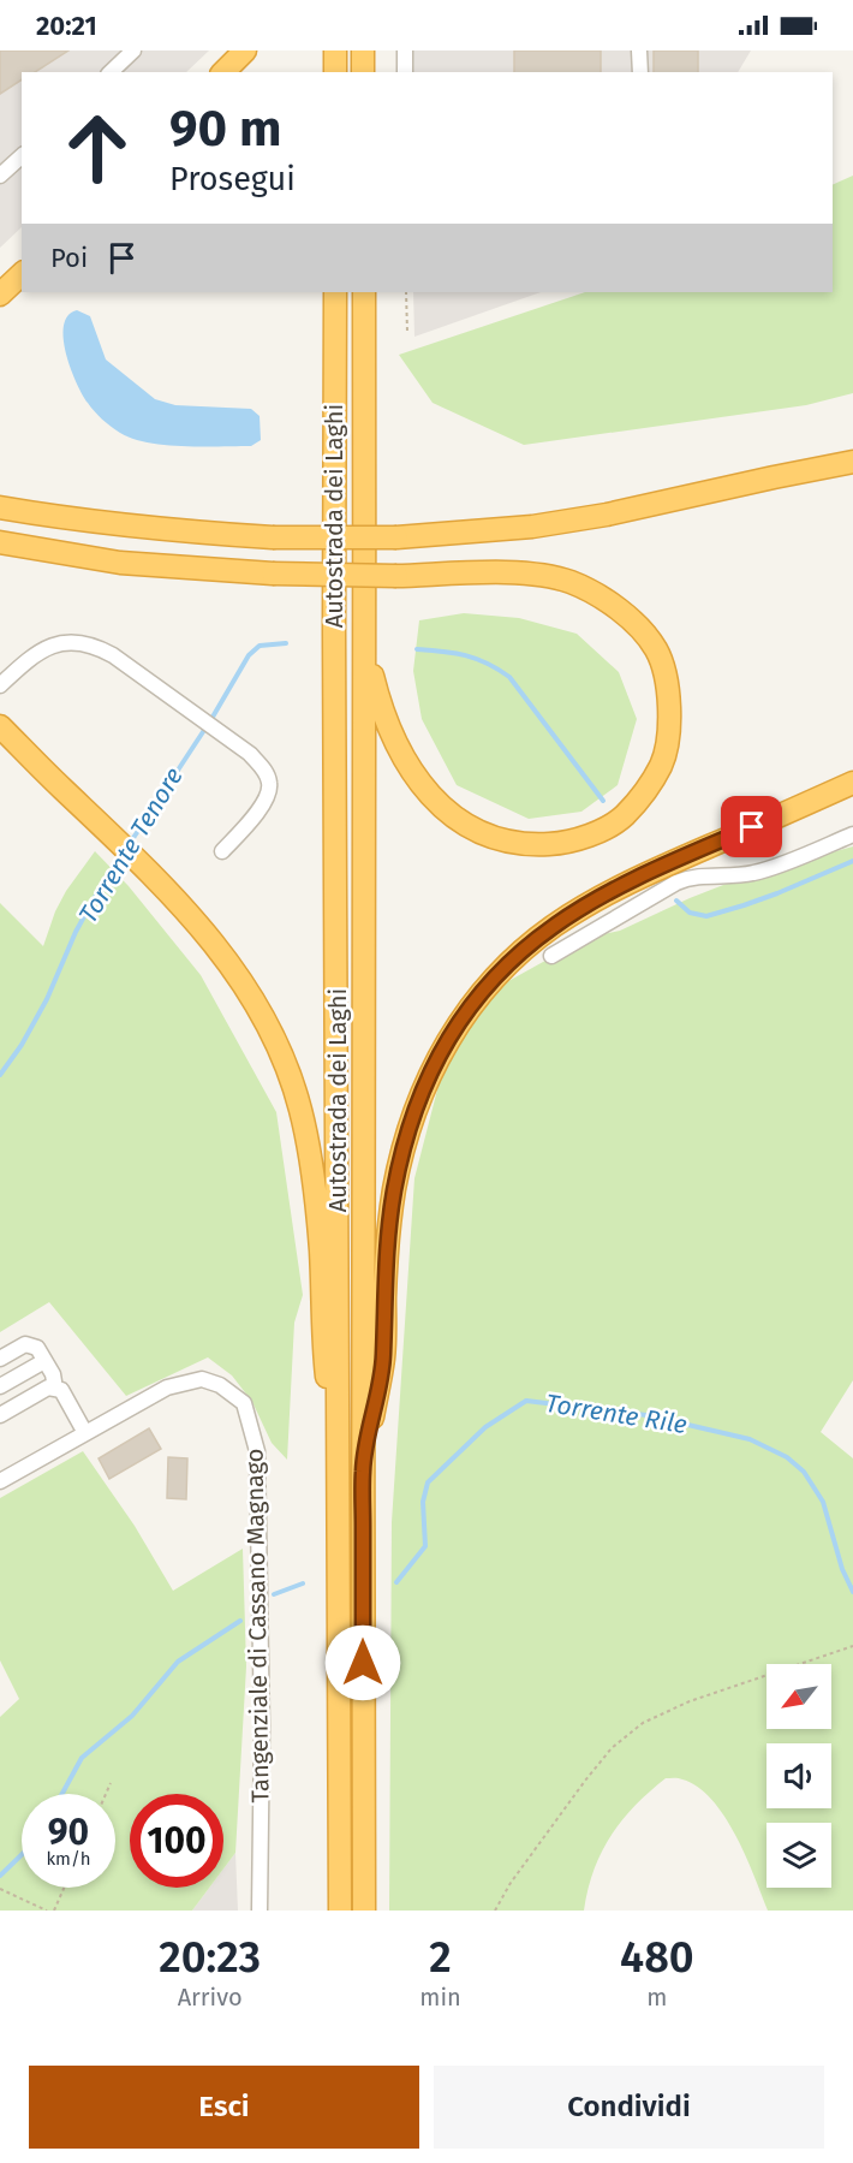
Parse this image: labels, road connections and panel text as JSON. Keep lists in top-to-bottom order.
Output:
{
  "streets": {
    "highway": ["Autostrada dei Laghi"],
    "street": ["Tangenziale di Cassano Magnago"]
  },
  "water": ["Torrente Tenore", "Torrente Rile"],
  "north": "bottom left",
  "page": {
    "status": "20:21",
    "turn": ["90 m", "Prosegui"],
    "then": "Poi",
    "speed": "90 km/h",
    "limit": "100",
    "eta": [
      "20:23",
      "Arrivo",
      "2",
      "min",
      "480",
      "m"
    ],
    "buttons": ["Esci", "Condividi"]
  }
}
